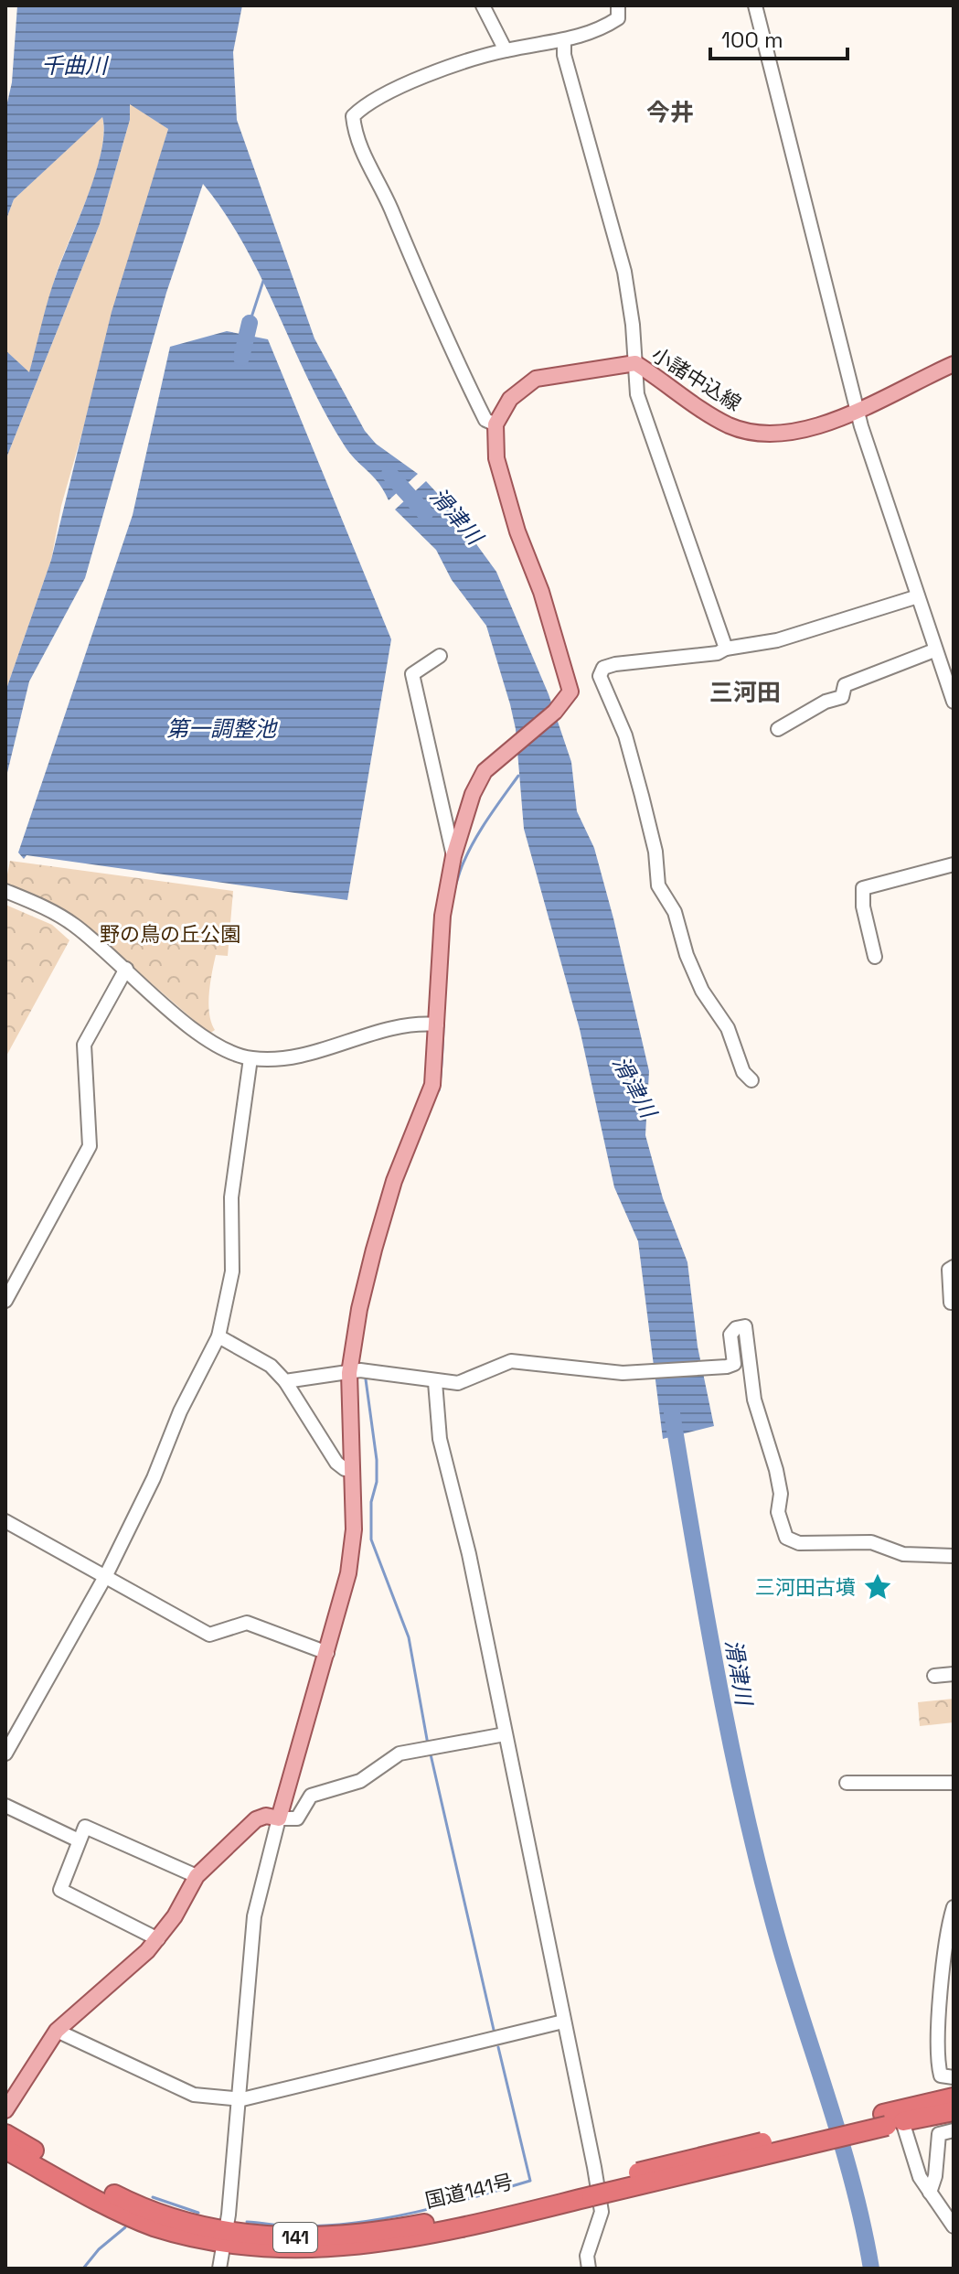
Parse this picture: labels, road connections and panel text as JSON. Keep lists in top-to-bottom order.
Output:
{
  "streets": {
    "highway": ["国道141号", "141"],
    "main road": ["小諸中込線"]
  },
  "districts": ["今井", "三河田"],
  "water": ["千曲川", "滑津川", "第一調整池"],
  "parks": ["野の鳥の丘公園"],
  "places": {
    "place": ["三河田古墳"]
  },
  "scale_bar": "100 m"
}
